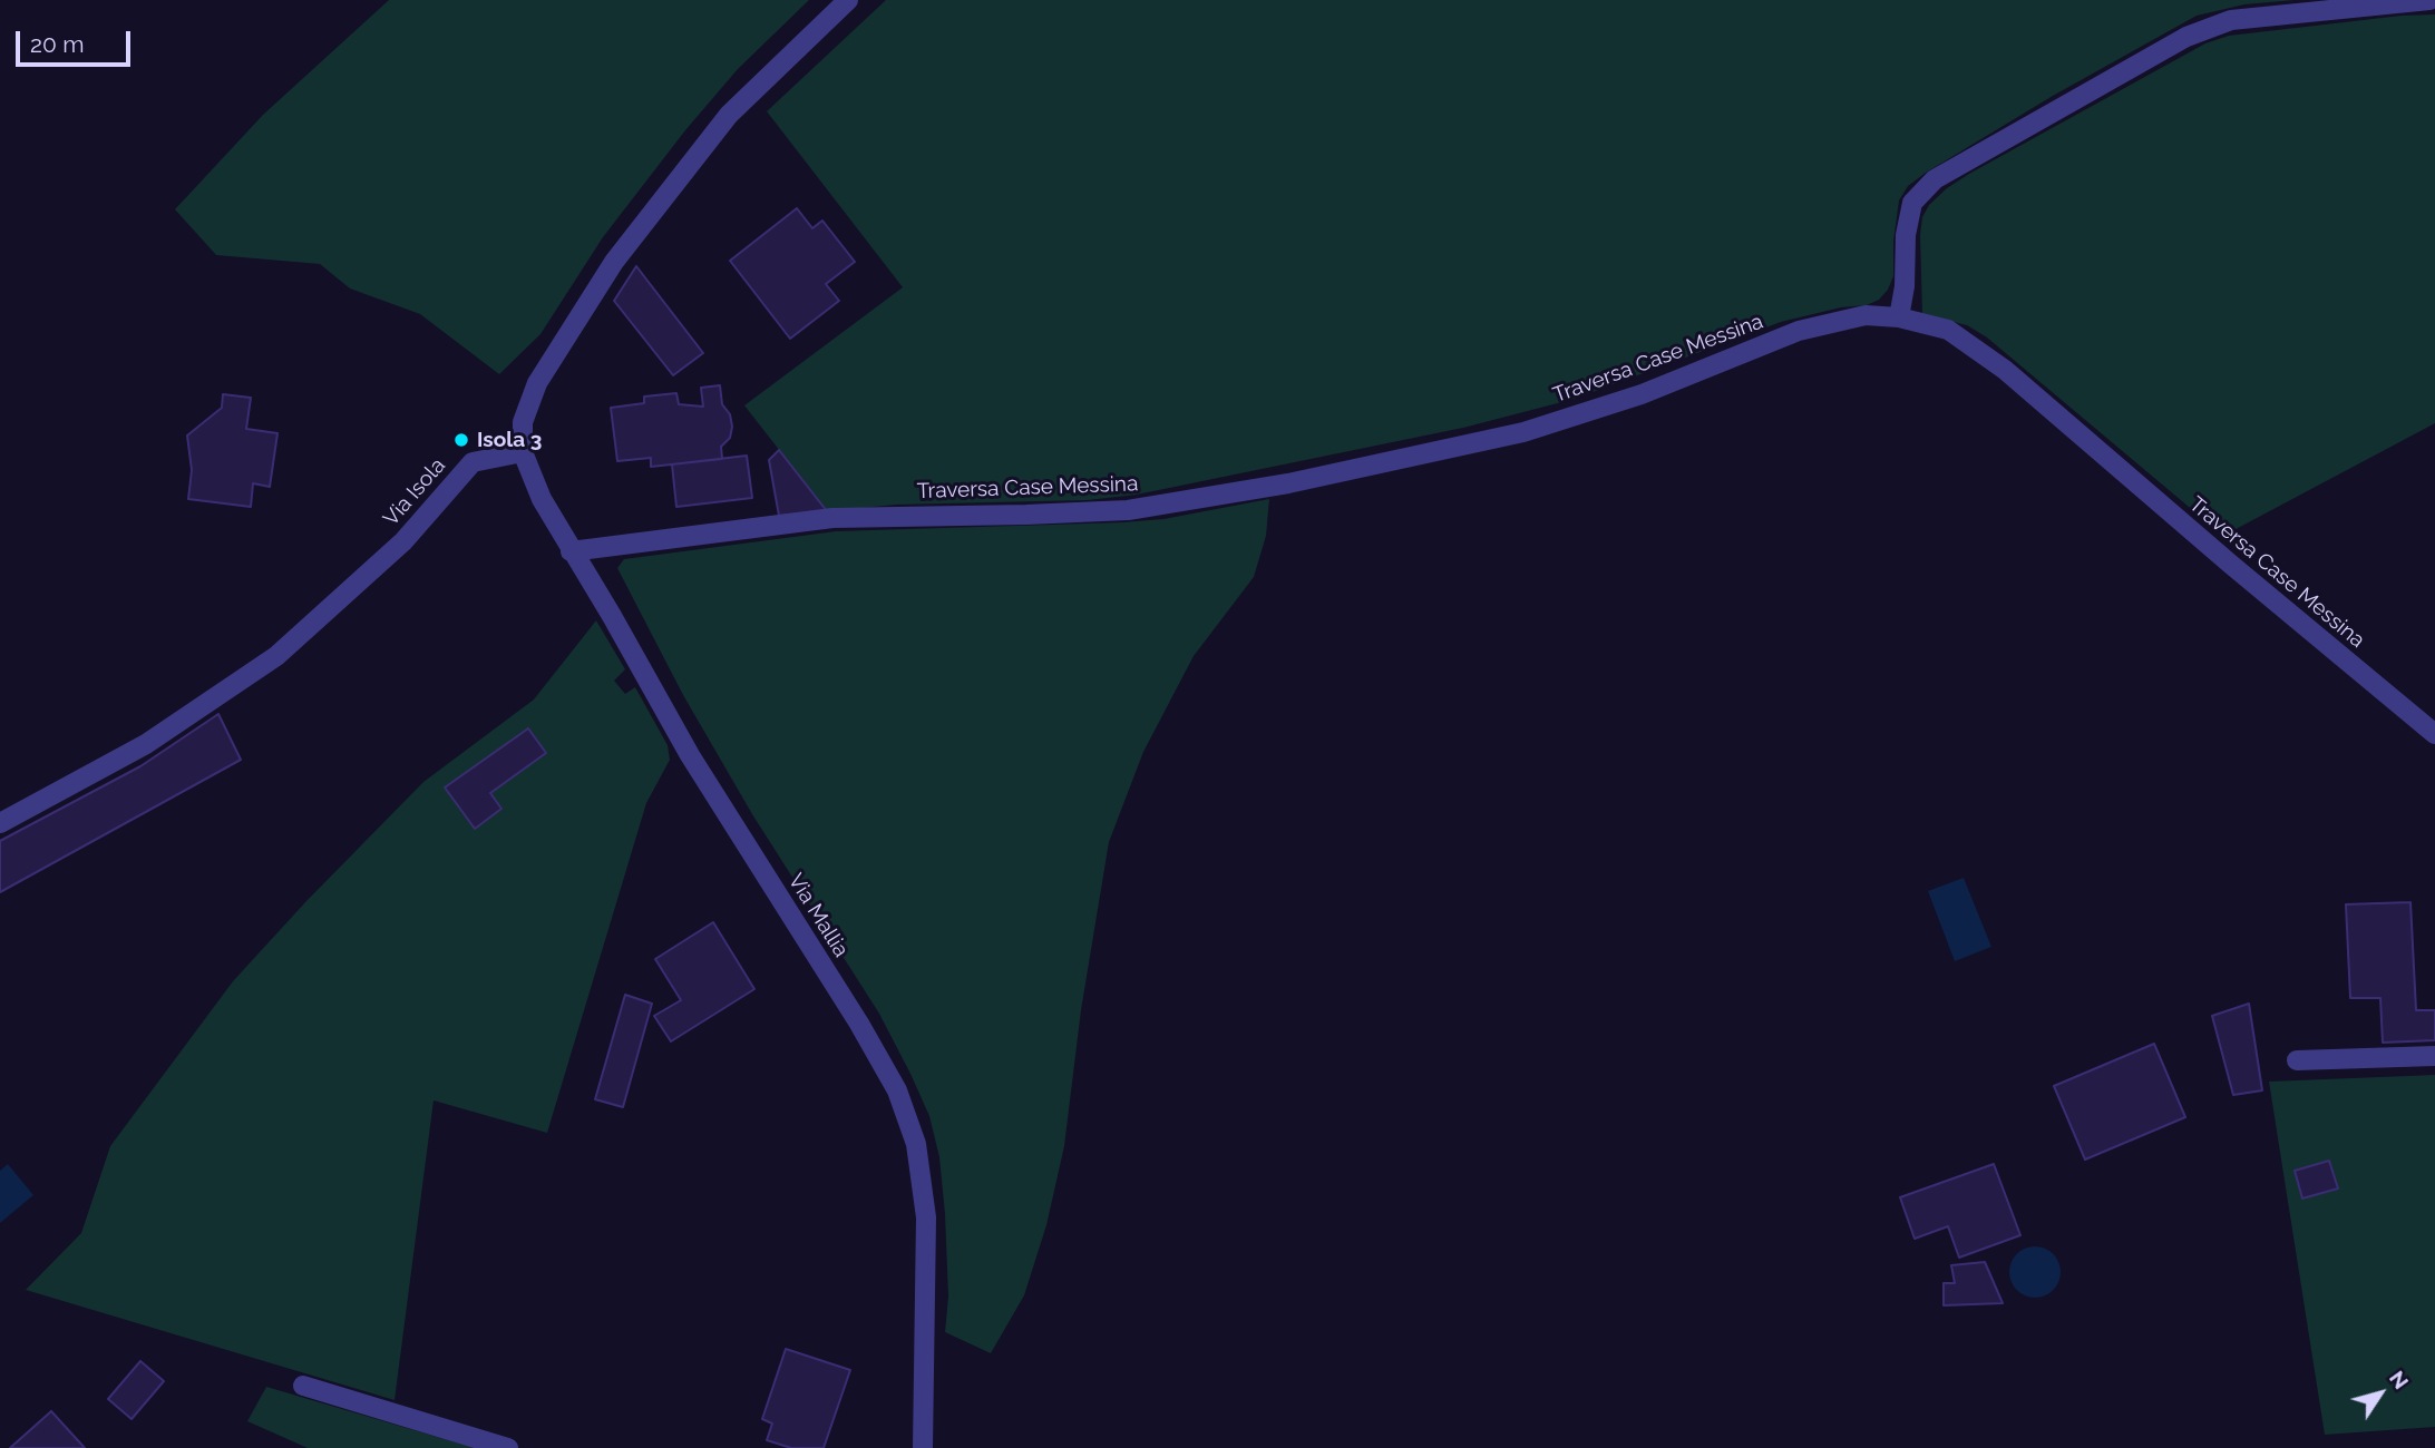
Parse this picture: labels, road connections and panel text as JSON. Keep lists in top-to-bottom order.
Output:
{
  "streets": {
    "street": ["Traversa Case Messina", "Via Isola", "Via Mallia"]
  },
  "crossings": [
    ["Traversa Case Messina", "Via Mallia"],
    ["Via Isola", "Via Mallia"]
  ],
  "places": ["Isola 3"],
  "scale_bar": "20 m",
  "north": "top right"
}
